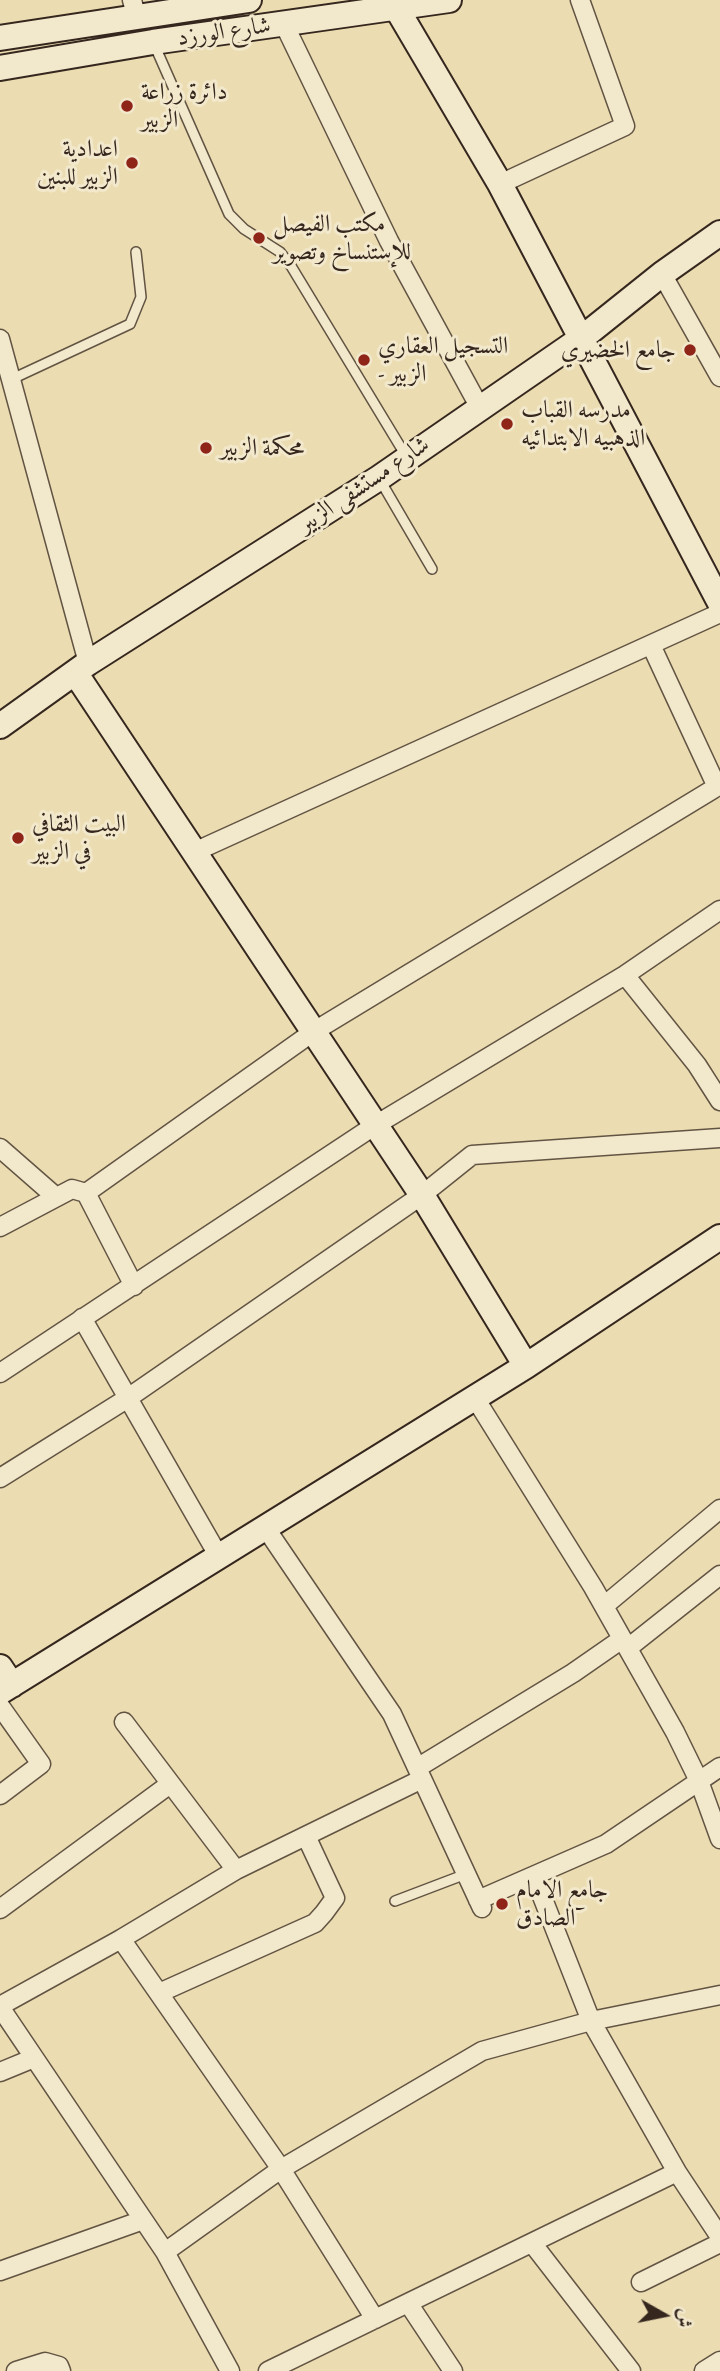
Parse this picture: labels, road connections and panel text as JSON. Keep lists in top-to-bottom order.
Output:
{
  "streets": {
    "street": ["شارع الورزد", "شارع مستشفى الزبير"]
  },
  "places": [
    "دائرة زراعة الزبير",
    "اعدادية الزبير للبنين",
    "مكتب الفيصل للإستنساخ وتصوير",
    "جامع الخضيري",
    "التسجيل العقاري - الزبير",
    "مدرسه القباب الذهبيه الابتدائيه",
    "محكمة الزبير",
    "البيت الثقافي في الزبير",
    "جامع الامام الصادق"
  ],
  "north": "right"
}
